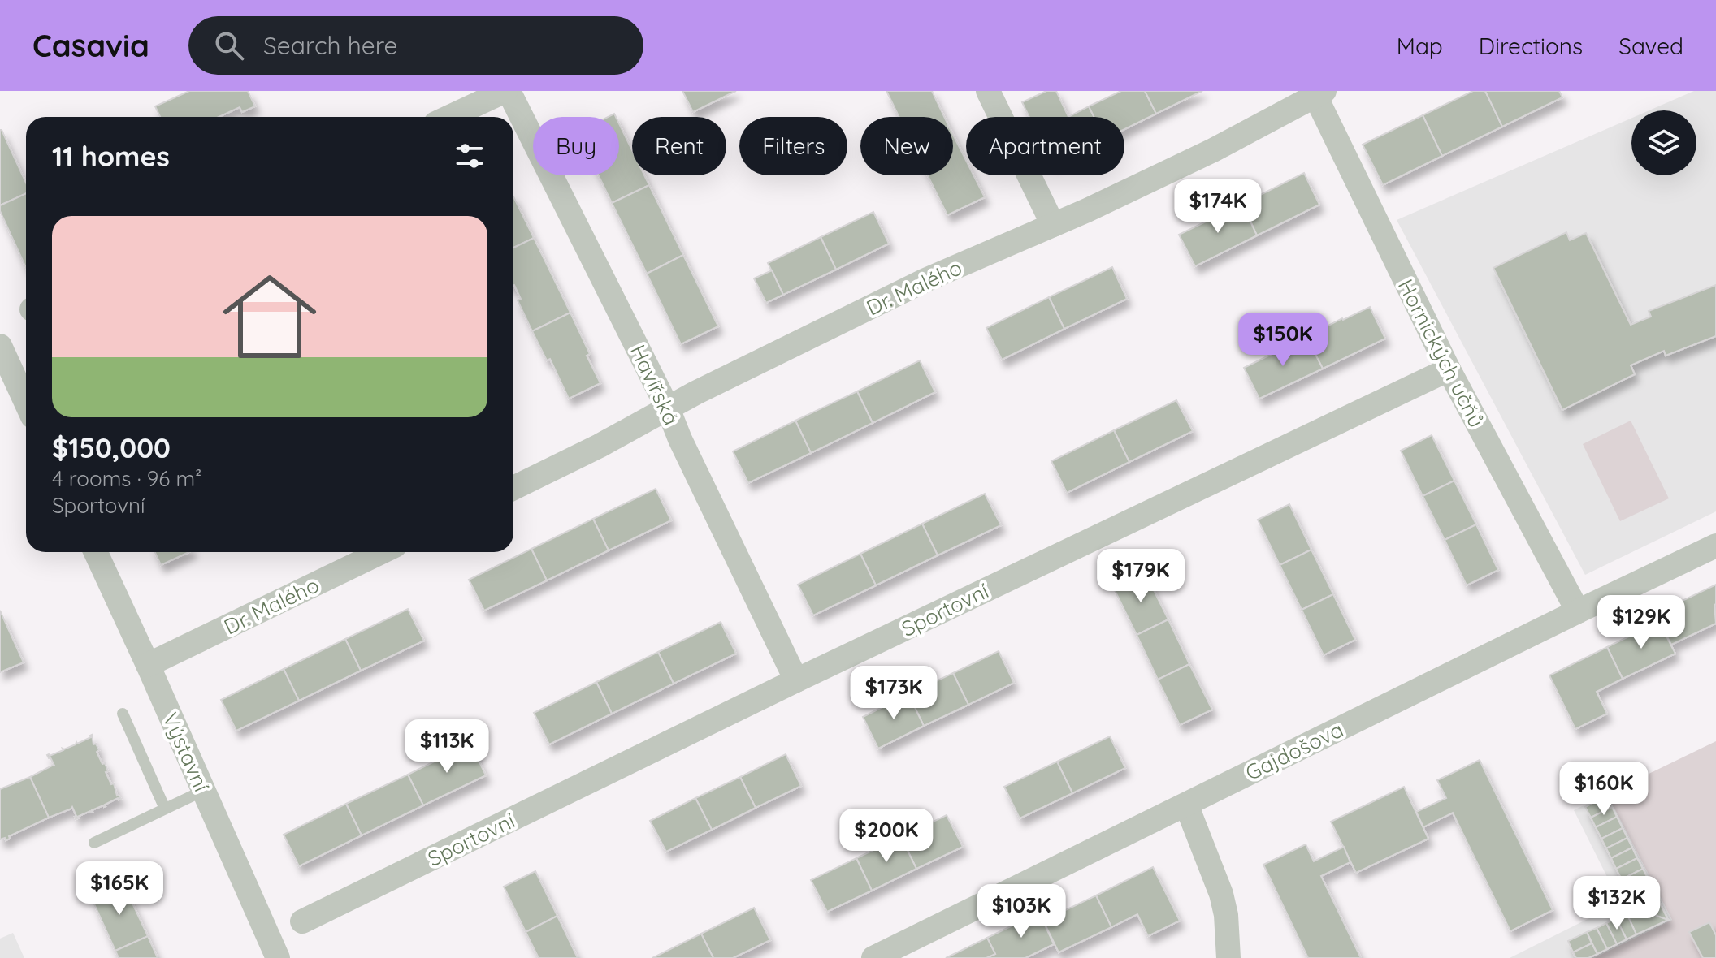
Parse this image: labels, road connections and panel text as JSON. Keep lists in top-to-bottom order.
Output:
{
  "streets": {
    "street": [
      "Dr. Malého",
      "Hornických učňů",
      "Havířská",
      "Sportovní",
      "Gajdošova",
      "Výstavní"
    ]
  },
  "crossings": [
    ["Dr. Malého", "Hornických učňů"],
    ["Dr. Malého", "Havířská"],
    ["Dr. Malého", "Výstavní"],
    ["Hornických učňů", "Sportovní"],
    ["Hornických učňů", "Gajdošova"],
    ["Havířská", "Sportovní"]
  ],
  "page": {
    "header": "Casavia",
    "search": "Search here",
    "nav": ["Map", "Directions", "Saved"],
    "chip": [
      "Buy",
      "Rent",
      "Filters",
      "New",
      "Apartment"
    ],
    "heading": "11 homes",
    "price": [
      "$174K",
      "$150K",
      "$179K",
      "$129K",
      "$173K",
      "$113K",
      "$160K",
      "$200K",
      "$165K",
      "$132K",
      "$103K"
    ],
    "list": [
      {
        "name": "$150,000",
        "note": "4 rooms · 96 m² · Sportovní"
      }
    ]
  }
}
